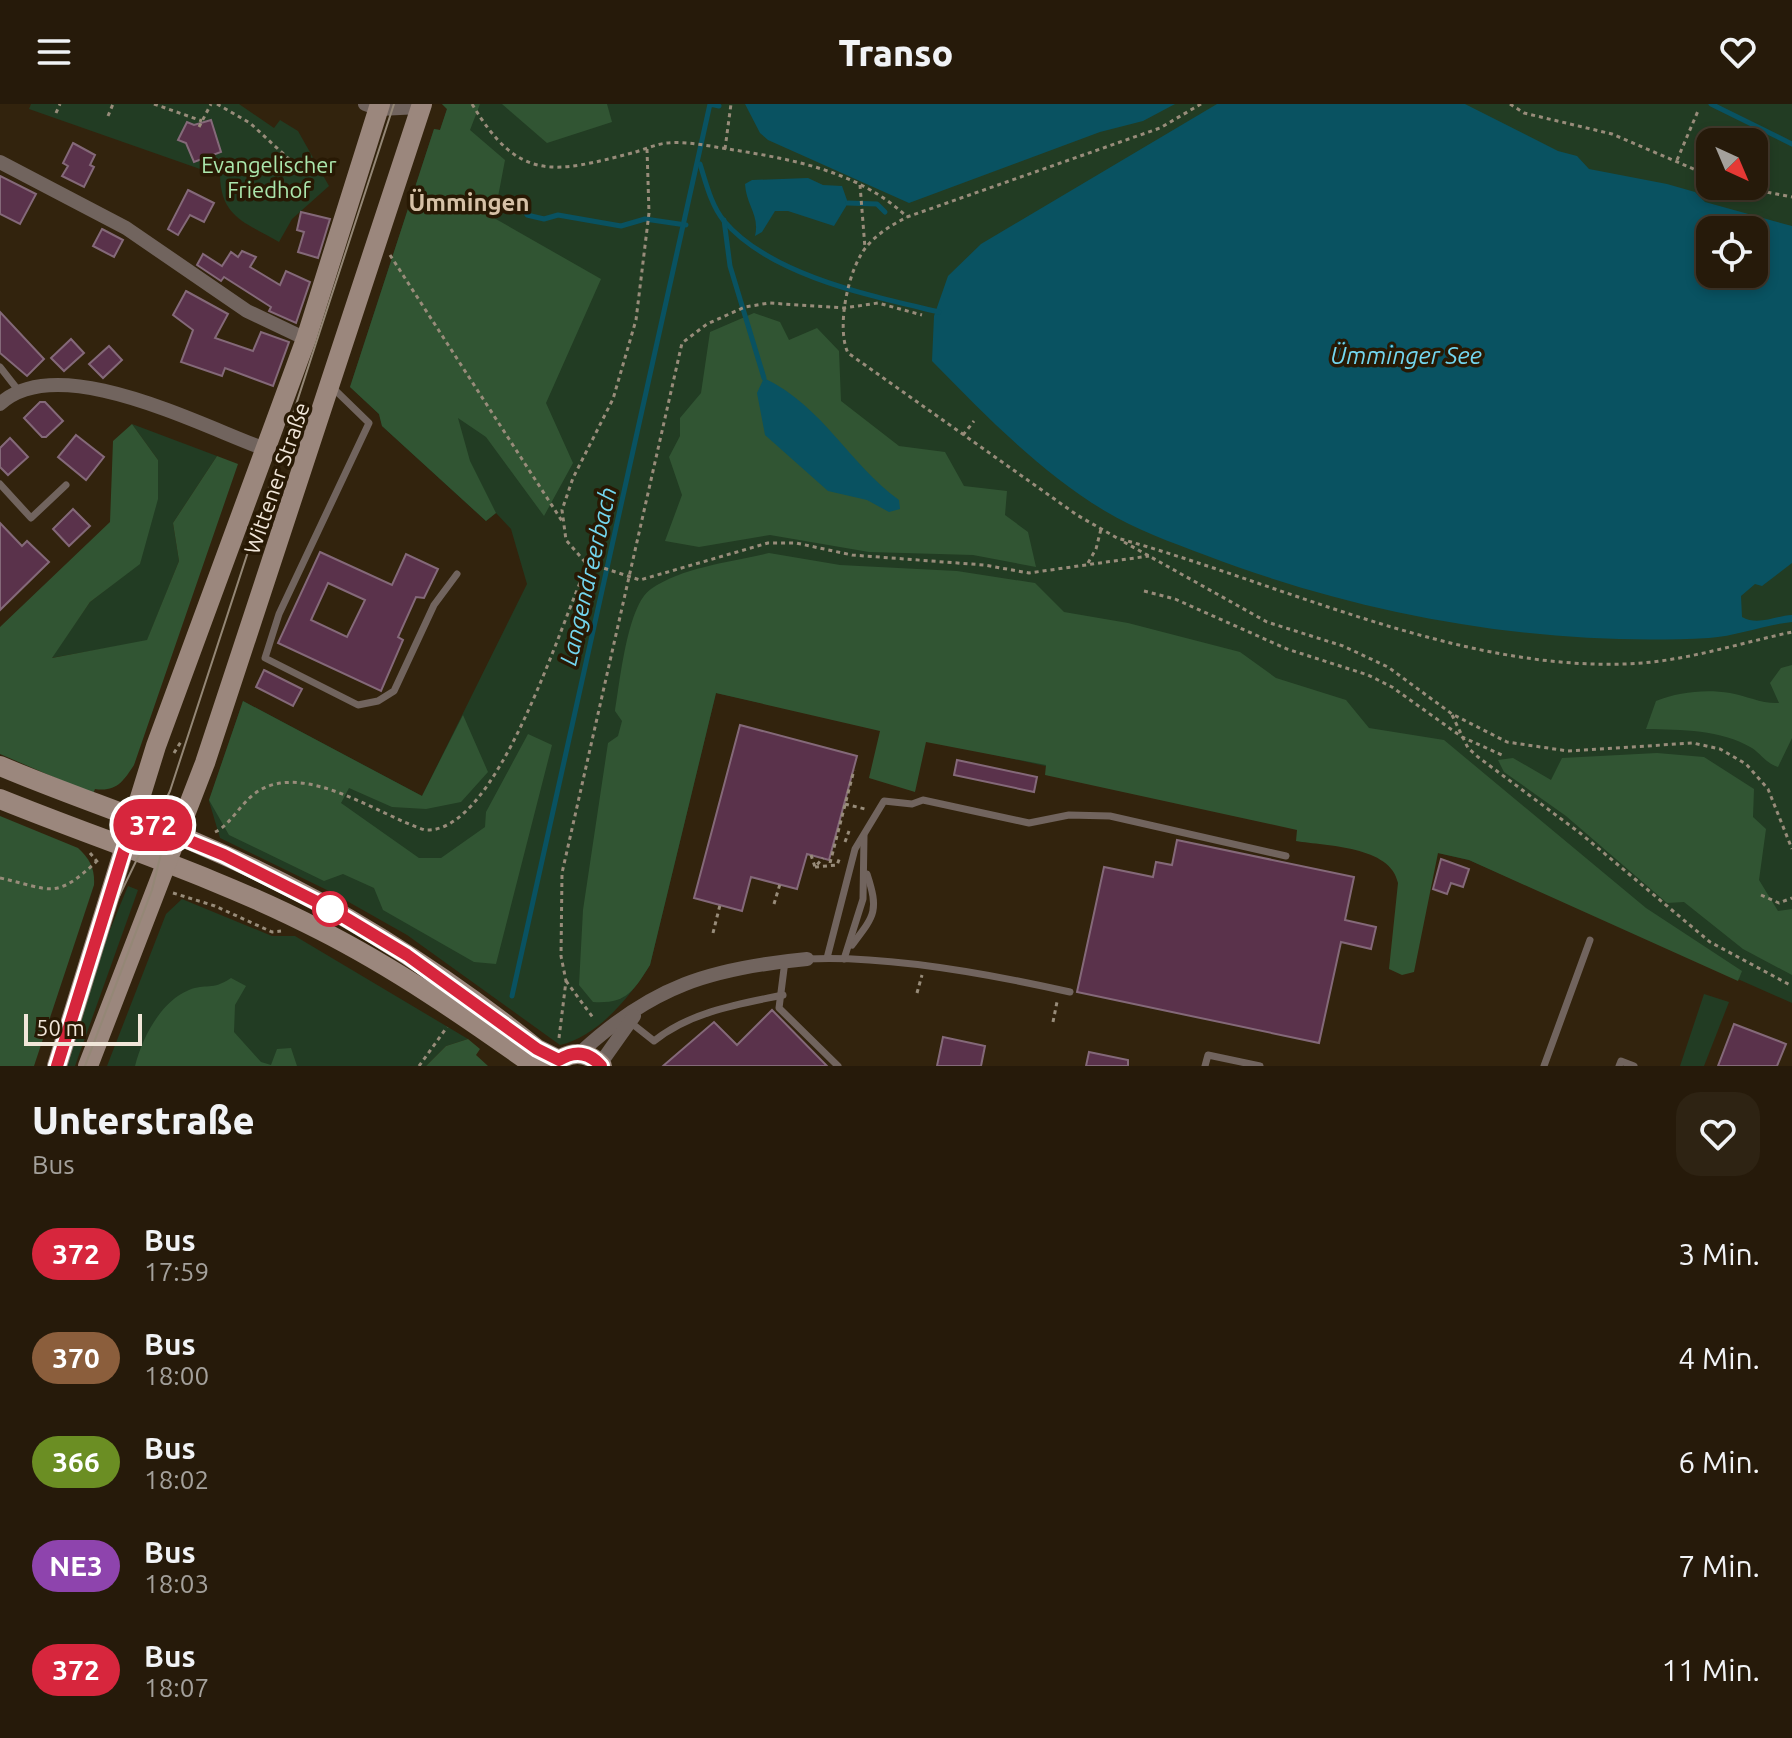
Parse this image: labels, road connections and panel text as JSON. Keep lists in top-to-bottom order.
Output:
{
  "streets": {
    "main road": ["Wittener Straße"]
  },
  "districts": ["Ümmingen"],
  "water": ["Ümminger See", "Langendreerbach"],
  "parks": ["Evangelischer Friedhof"],
  "lines": ["bus line 372"],
  "scale_bar": "50 m",
  "north": "bottom right",
  "page": {
    "header": "Transo",
    "on_map": "372",
    "scale": "50 m",
    "heading": ["Unterstraße", "Bus"],
    "list": [
      {
        "mark": "372",
        "name": "Bus",
        "note": "17:59",
        "value": "3 Min."
      },
      {
        "mark": "370",
        "name": "Bus",
        "note": "18:00",
        "value": "4 Min."
      },
      {
        "mark": "366",
        "name": "Bus",
        "note": "18:02",
        "value": "6 Min."
      },
      {
        "mark": "NE3",
        "name": "Bus",
        "note": "18:03",
        "value": "7 Min."
      },
      {
        "mark": "372",
        "name": "Bus",
        "note": "18:07",
        "value": "11 Min."
      }
    ]
  }
}
